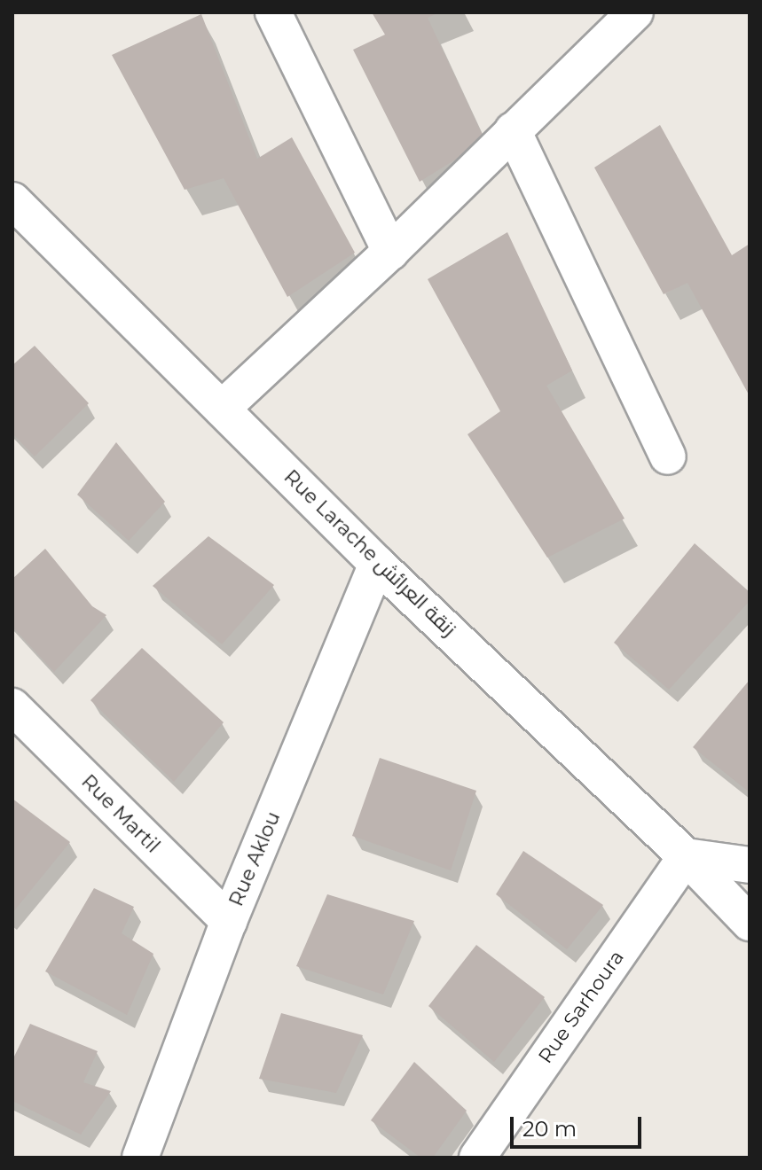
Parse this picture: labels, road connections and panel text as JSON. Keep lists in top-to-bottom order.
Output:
{
  "streets": {
    "street": [
      "Rue Larache زنقة العرائش",
      "Rue Martil",
      "Rue Aklou",
      "Rue Sarhoura"
    ]
  },
  "crossings": [
    ["Rue Larache زنقة العرائش", "Rue Aklou"],
    ["Rue Larache زنقة العرائش", "Rue Sarhoura"],
    ["Rue Martil", "Rue Aklou"]
  ],
  "scale_bar": "20 m"
}
